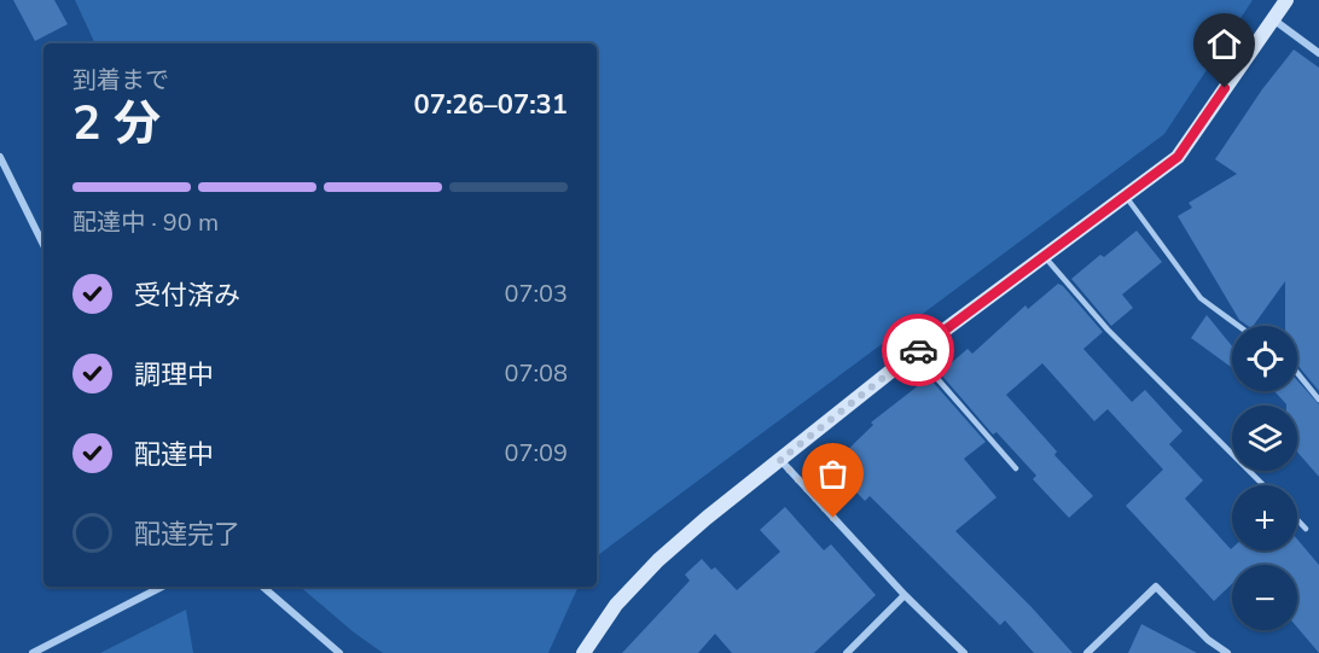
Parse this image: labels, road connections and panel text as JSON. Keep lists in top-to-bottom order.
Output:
{
  "page": {
    "heading": ["2 分", "到着まで", "07:26–07:31"],
    "bar": "配達中 · 90 m",
    "list": [
      ["受付済み", "07:03"],
      ["調理中", "07:08"],
      ["配達中", "07:09"],
      "配達完了"
    ],
    "map_buttons": ["+", "−"]
  }
}
